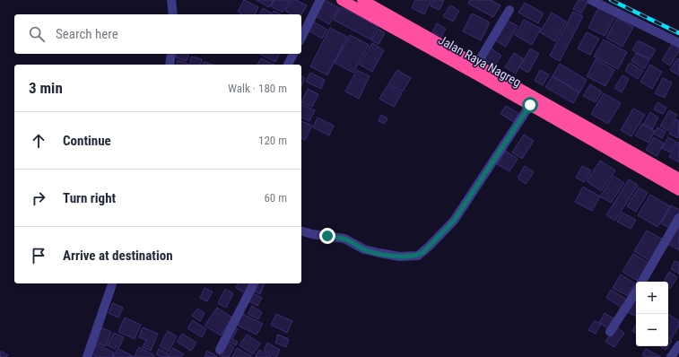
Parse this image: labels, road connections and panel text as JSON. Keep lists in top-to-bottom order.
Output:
{
  "streets": {
    "highway": ["Jalan Raya Nagreg"]
  },
  "page": {
    "search": "Search here",
    "heading": ["3 min", "Walk · 180 m"],
    "list": [
      ["Continue", "120 m"],
      ["Turn right", "60 m"],
      "Arrive at destination"
    ],
    "map_buttons": ["+", "−"]
  }
}
